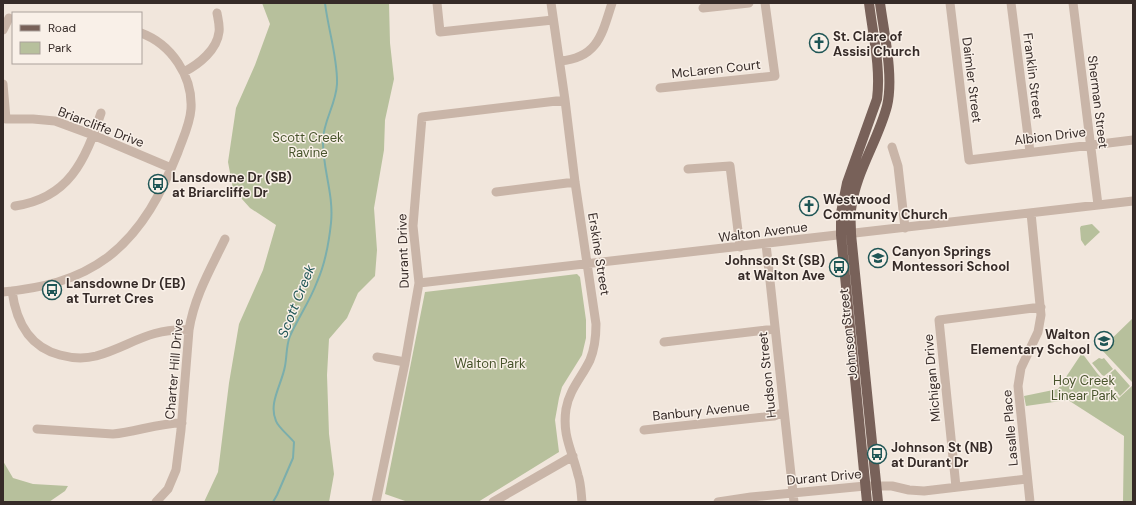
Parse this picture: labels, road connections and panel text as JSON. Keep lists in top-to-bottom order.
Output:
{
  "streets": {
    "main road": ["Johnson Street"],
    "street": [
      "McLaren Court",
      "Franklin Street",
      "Daimler Street",
      "Sherman Street",
      "Briarcliffe Drive",
      "Albion Drive",
      "Walton Avenue",
      "Durant Drive",
      "Erskine Street",
      "Charter Hill Drive",
      "Hudson Street",
      "Michigan Drive",
      "Banbury Avenue",
      "Lasalle Place"
    ]
  },
  "crossings": [
    ["Franklin Street", "Albion Drive"],
    ["Daimler Street", "Albion Drive"],
    ["Sherman Street", "Albion Drive"],
    ["Sherman Street", "Walton Avenue"],
    ["Walton Avenue", "Durant Drive"],
    ["Walton Avenue", "Erskine Street"],
    ["Walton Avenue", "Johnson Street"],
    ["Walton Avenue", "Hudson Street"],
    ["Walton Avenue", "Lasalle Place"],
    ["Durant Drive", "Erskine Street"],
    ["Durant Drive", "Johnson Street"],
    ["Durant Drive", "Hudson Street"],
    ["Durant Drive", "Michigan Drive"],
    ["Durant Drive", "Lasalle Place"],
    ["Hudson Street", "Banbury Avenue"],
    ["Michigan Drive", "Lasalle Place"]
  ],
  "water": ["Scott Creek"],
  "parks": ["Scott Creek Ravine", "Walton Park", "Hoy Creek Linear Park"],
  "places": {
    "church": ["St. Clare of Assisi Church", "Westwood Community Church"],
    "bus stop": [
      "Lansdowne Dr (SB) at Briarcliffe Dr",
      "Johnson St (SB) at Walton Ave",
      "Lansdowne Dr (EB) at Turret Cres",
      "Johnson St (NB) at Durant Dr"
    ],
    "school or university": ["Canyon Springs Montessori School", "Walton Elementary School"]
  },
  "legend": ["Road", "Park"]
}
